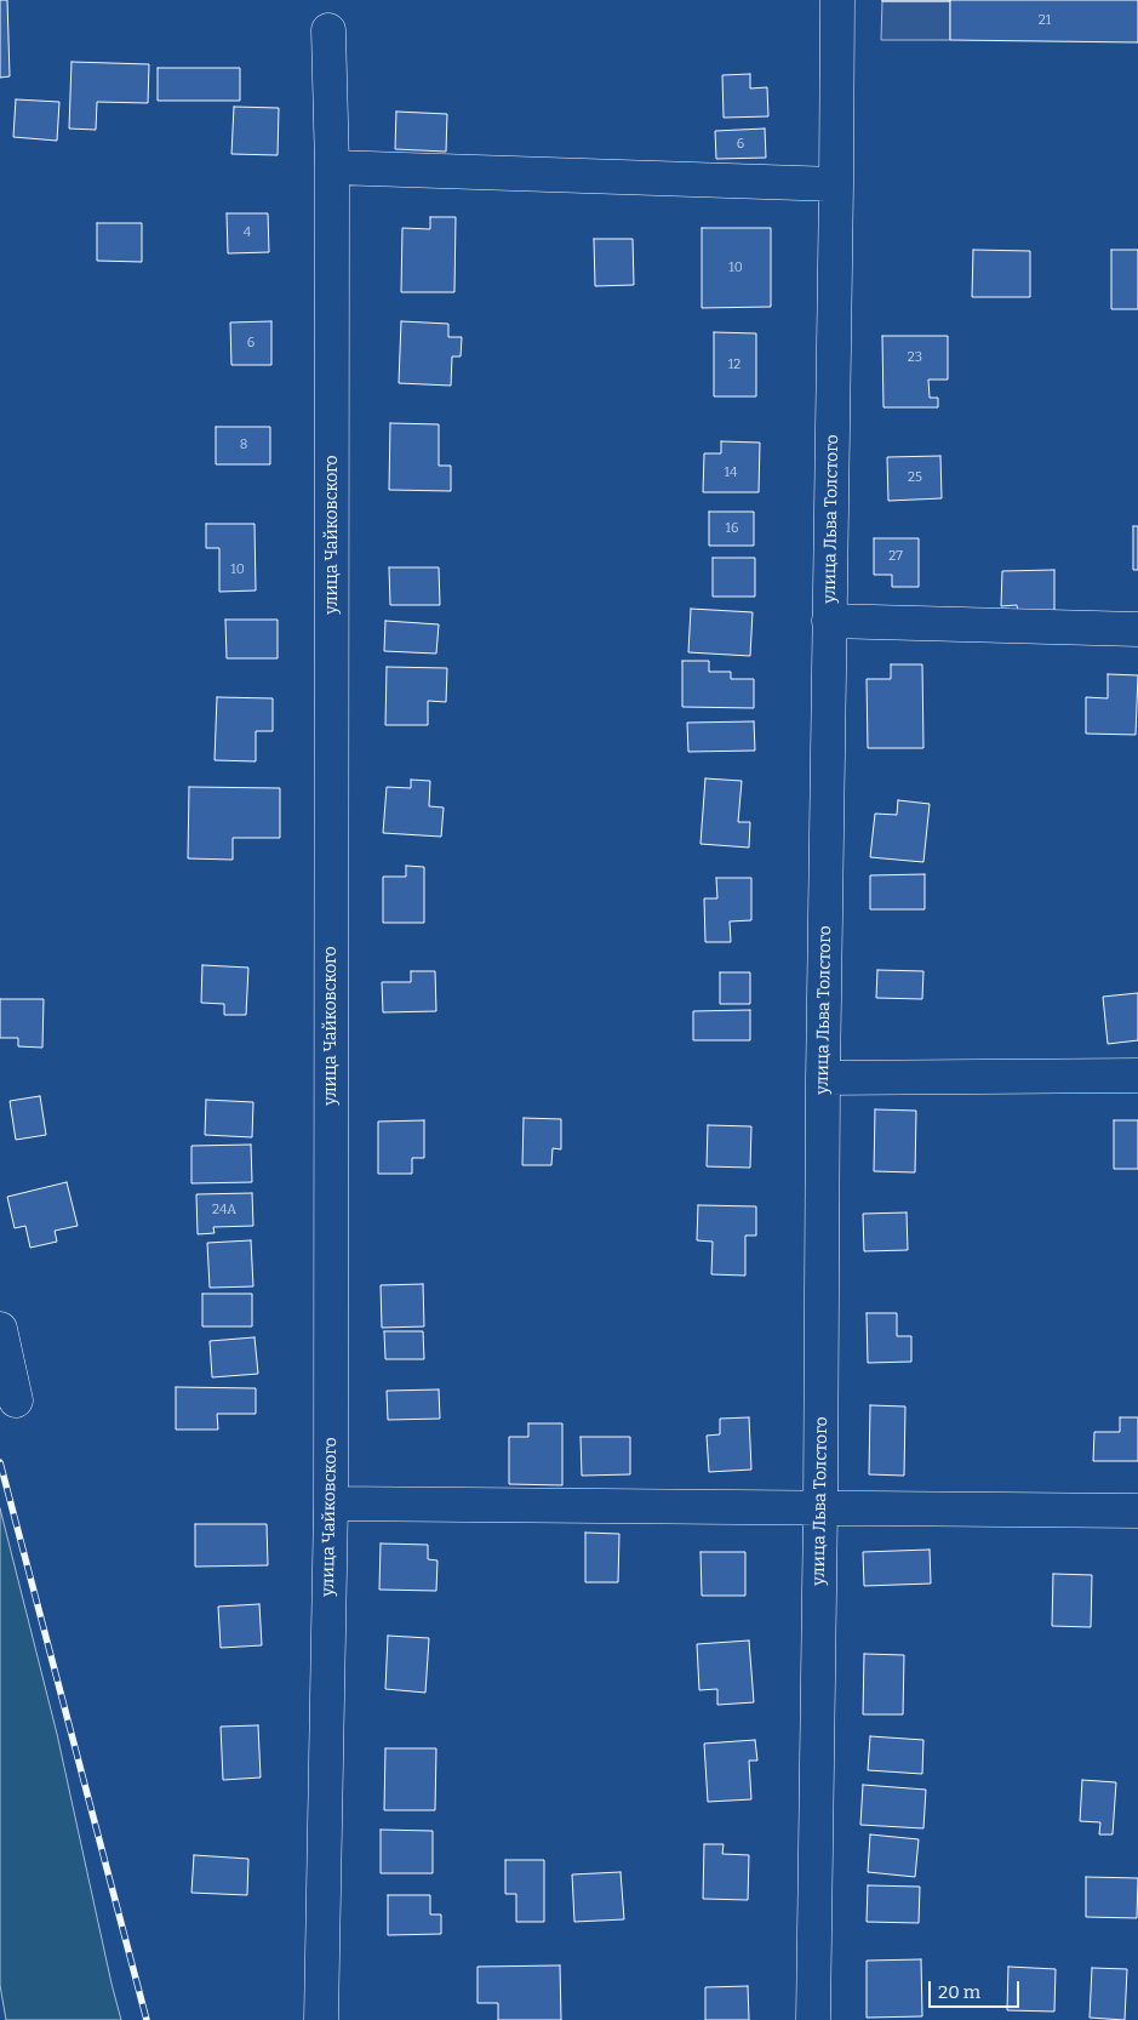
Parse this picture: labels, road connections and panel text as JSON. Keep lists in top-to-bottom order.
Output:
{
  "streets": {
    "street": ["улица Льва Толстого", "улица Чайковского"]
  },
  "house_numbers": [
    "21",
    "6",
    "4",
    "10",
    "6",
    "23",
    "12",
    "8",
    "14",
    "25",
    "16",
    "27",
    "10",
    "24А"
  ],
  "scale_bar": "20 m"
}
